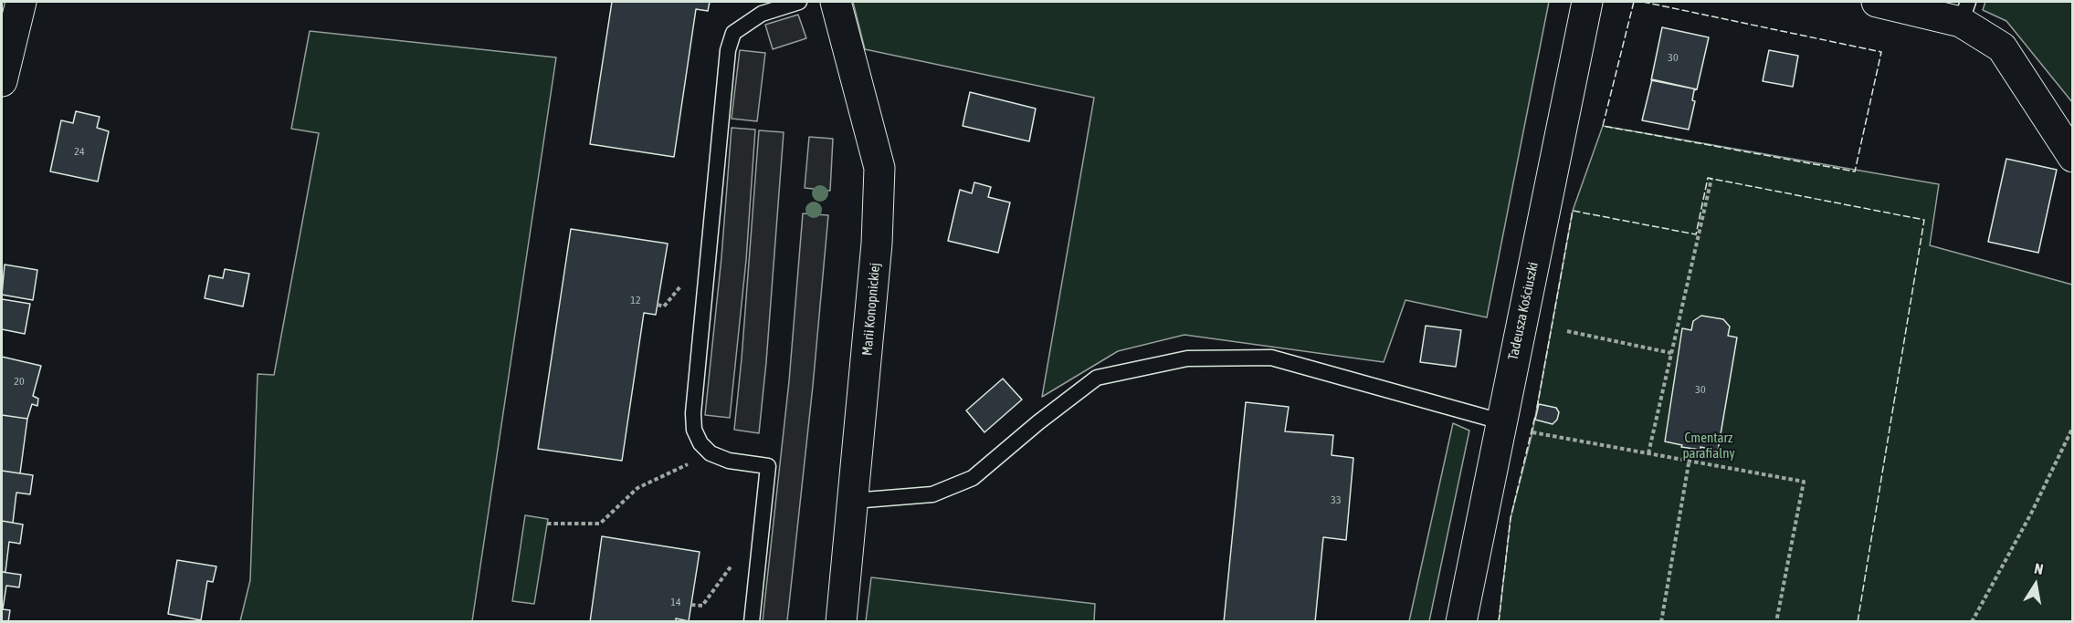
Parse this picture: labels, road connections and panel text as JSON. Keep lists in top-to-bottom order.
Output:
{
  "streets": {
    "street": ["Marii Konopnickiej", "Tadeusza Kościuszki"]
  },
  "parks": ["Cmentarz parafialny"],
  "house_numbers": [
    "30",
    "24",
    "12",
    "20",
    "30",
    "33",
    "14"
  ],
  "north": "top"
}
